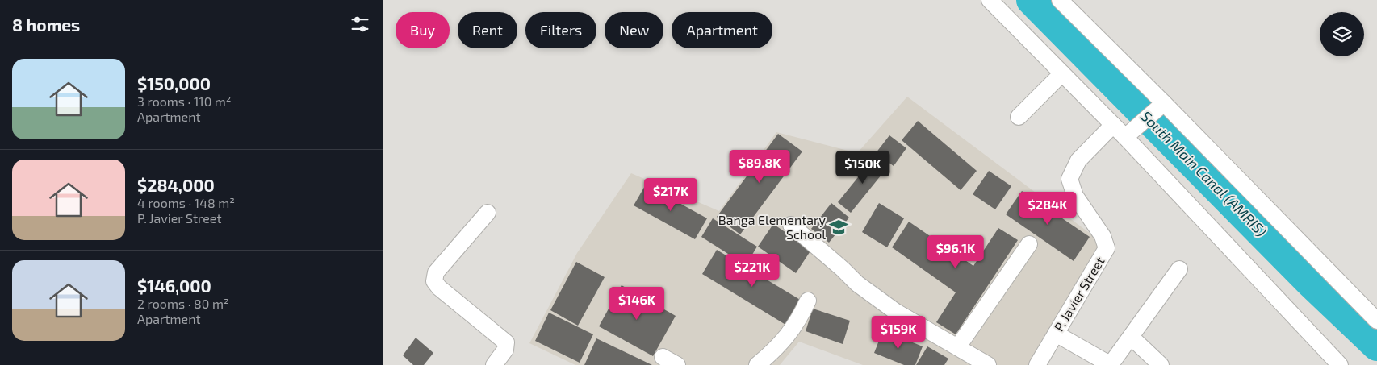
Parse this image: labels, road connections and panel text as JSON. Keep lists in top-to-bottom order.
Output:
{
  "streets": {
    "street": ["P. Javier Street"]
  },
  "water": ["South Main Canal (AMRIS)"],
  "places": {
    "school or university": ["Banga Elementary School"]
  },
  "page": {
    "heading": "8 homes",
    "chip": [
      "Buy",
      "Rent",
      "Filters",
      "New",
      "Apartment"
    ],
    "list": [
      {
        "name": "$150,000",
        "note": "3 rooms · 110 m² · Apartment"
      },
      {
        "name": "$284,000",
        "note": "4 rooms · 148 m² · P. Javier Street"
      },
      {
        "name": "$146,000",
        "note": "2 rooms · 80 m² · Apartment"
      }
    ],
    "price": [
      "$89.8K",
      "$150K",
      "$217K",
      "$284K",
      "$96.1K",
      "$221K",
      "$146K",
      "$159K"
    ]
  }
}
